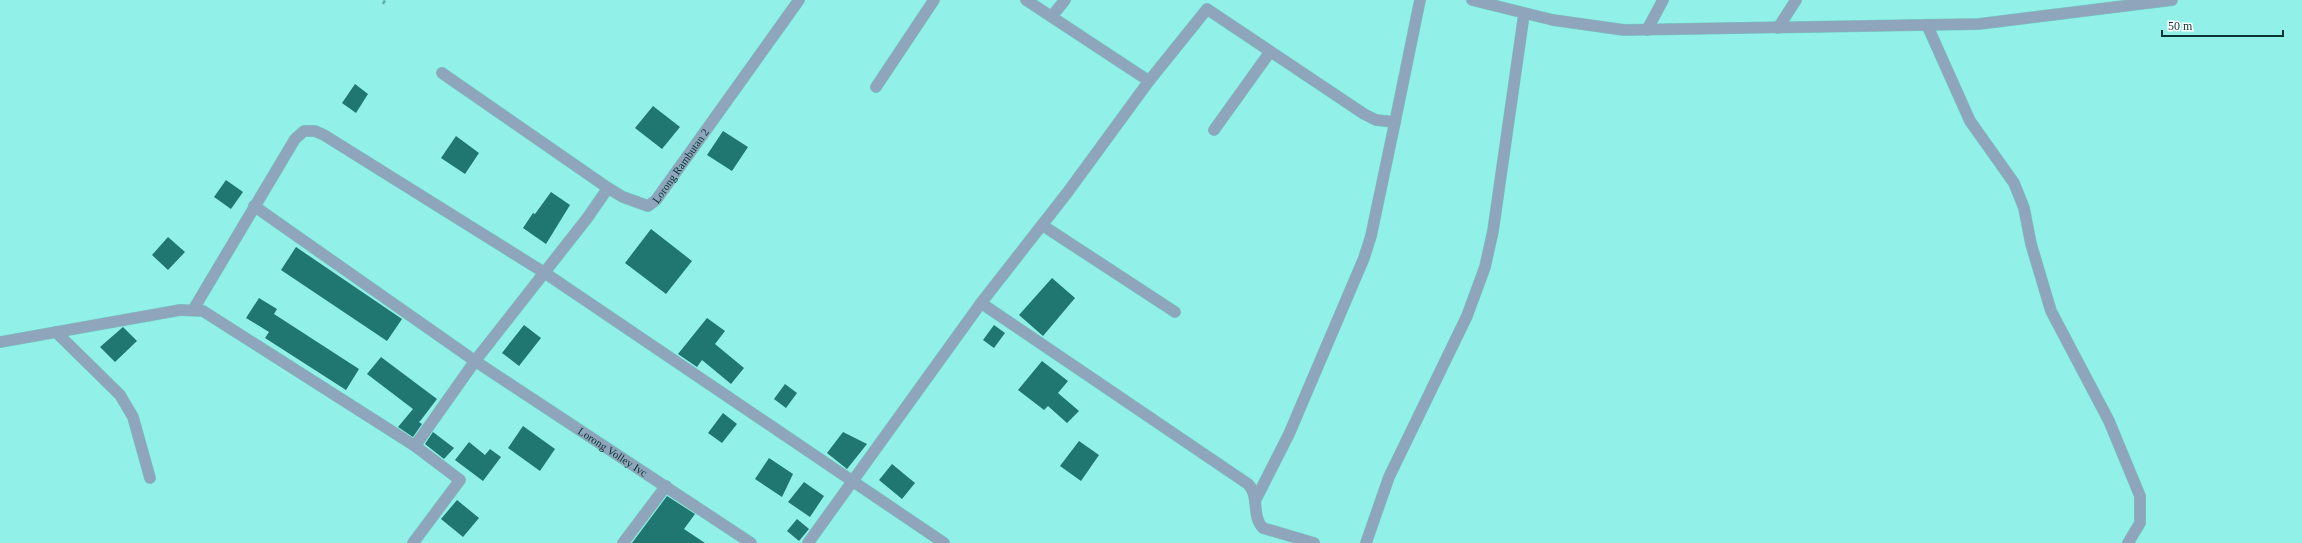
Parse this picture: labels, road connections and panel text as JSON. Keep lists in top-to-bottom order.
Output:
{
  "streets": {
    "street": ["Lorong Rambutan 2", "Lorong Volley Ivc"]
  },
  "scale_bar": "50 m"
}
